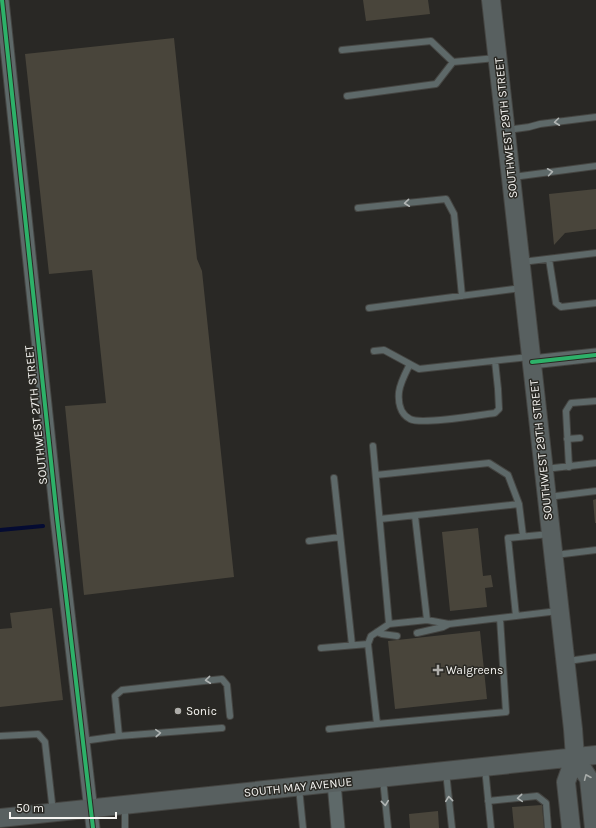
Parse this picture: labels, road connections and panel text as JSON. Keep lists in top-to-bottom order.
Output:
{
  "streets": {
    "main road": ["SOUTHWEST 29TH STREET", "SOUTH MAY AVENUE"],
    "street": ["SOUTHWEST 27TH STREET"]
  },
  "crossings": [
    ["SOUTHWEST 29TH STREET", "SOUTH MAY AVENUE"],
    ["SOUTHWEST 27TH STREET", "SOUTH MAY AVENUE"]
  ],
  "places": {
    "health": ["Walgreens"],
    "other": ["Sonic"]
  },
  "scale_bar": "50 m"
}
